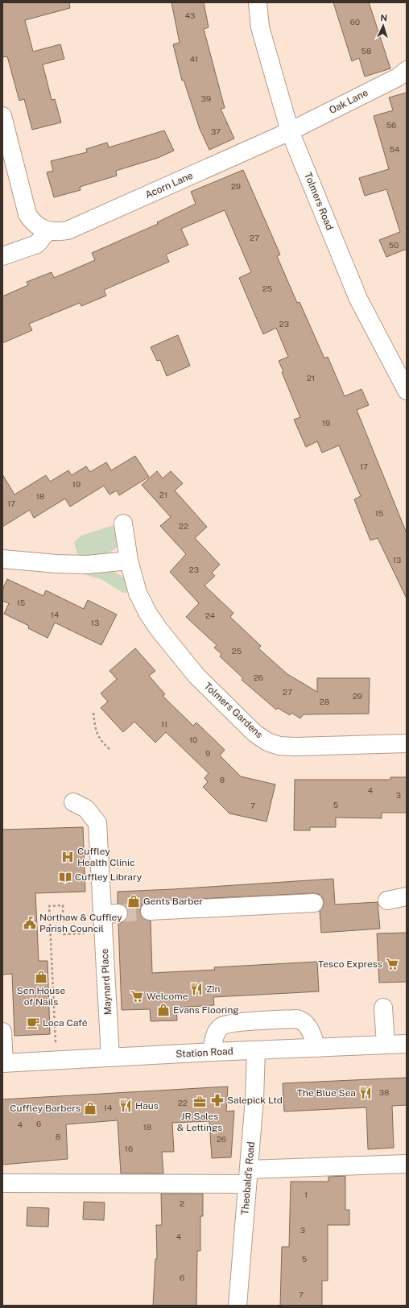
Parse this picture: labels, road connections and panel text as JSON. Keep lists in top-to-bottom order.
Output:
{
  "streets": {
    "street": [
      "Oak Lane",
      "Acorn Lane",
      "Tolmers Road",
      "Tolmers Gardens",
      "Maynard Place",
      "Station Road",
      "Theobald's Road"
    ]
  },
  "crossings": [
    ["Oak Lane", "Acorn Lane"],
    ["Oak Lane", "Tolmers Road"],
    ["Acorn Lane", "Tolmers Road"],
    ["Maynard Place", "Station Road"],
    ["Station Road", "Theobald's Road"]
  ],
  "places": {
    "hospital": ["Cuffley Health Clinic"],
    "library": ["Cuffley Library"],
    "shop": [
      "Gents Barber",
      "Sen House of Nails",
      "Evans Flooring",
      "Cuffley Barbers"
    ],
    "public building": ["Northaw & Cuffley Parish Council"],
    "supermarket": ["Tesco Express", "Welcome"],
    "restaurant": ["Zîn", "The Blue Sea", "Haus"],
    "cafe": ["Loca Café"],
    "pharmacy": ["Salepick Ltd"],
    "office": ["JR Sales & Lettings"]
  },
  "house_numbers": [
    "43",
    "60",
    "58",
    "41",
    "39",
    "56",
    "37",
    "54",
    "29",
    "27",
    "50",
    "25",
    "23",
    "21",
    "19",
    "17",
    "19",
    "21",
    "18",
    "17",
    "15",
    "22",
    "13",
    "23",
    "15",
    "14",
    "24",
    "13",
    "25",
    "26",
    "27",
    "29",
    "28",
    "11",
    "10",
    "9",
    "8",
    "4",
    "3",
    "5",
    "7",
    "38",
    "22",
    "14",
    "6",
    "4",
    "18",
    "8",
    "26",
    "16",
    "1",
    "2",
    "3",
    "4",
    "5",
    "6",
    "7"
  ],
  "north": "top"
}
